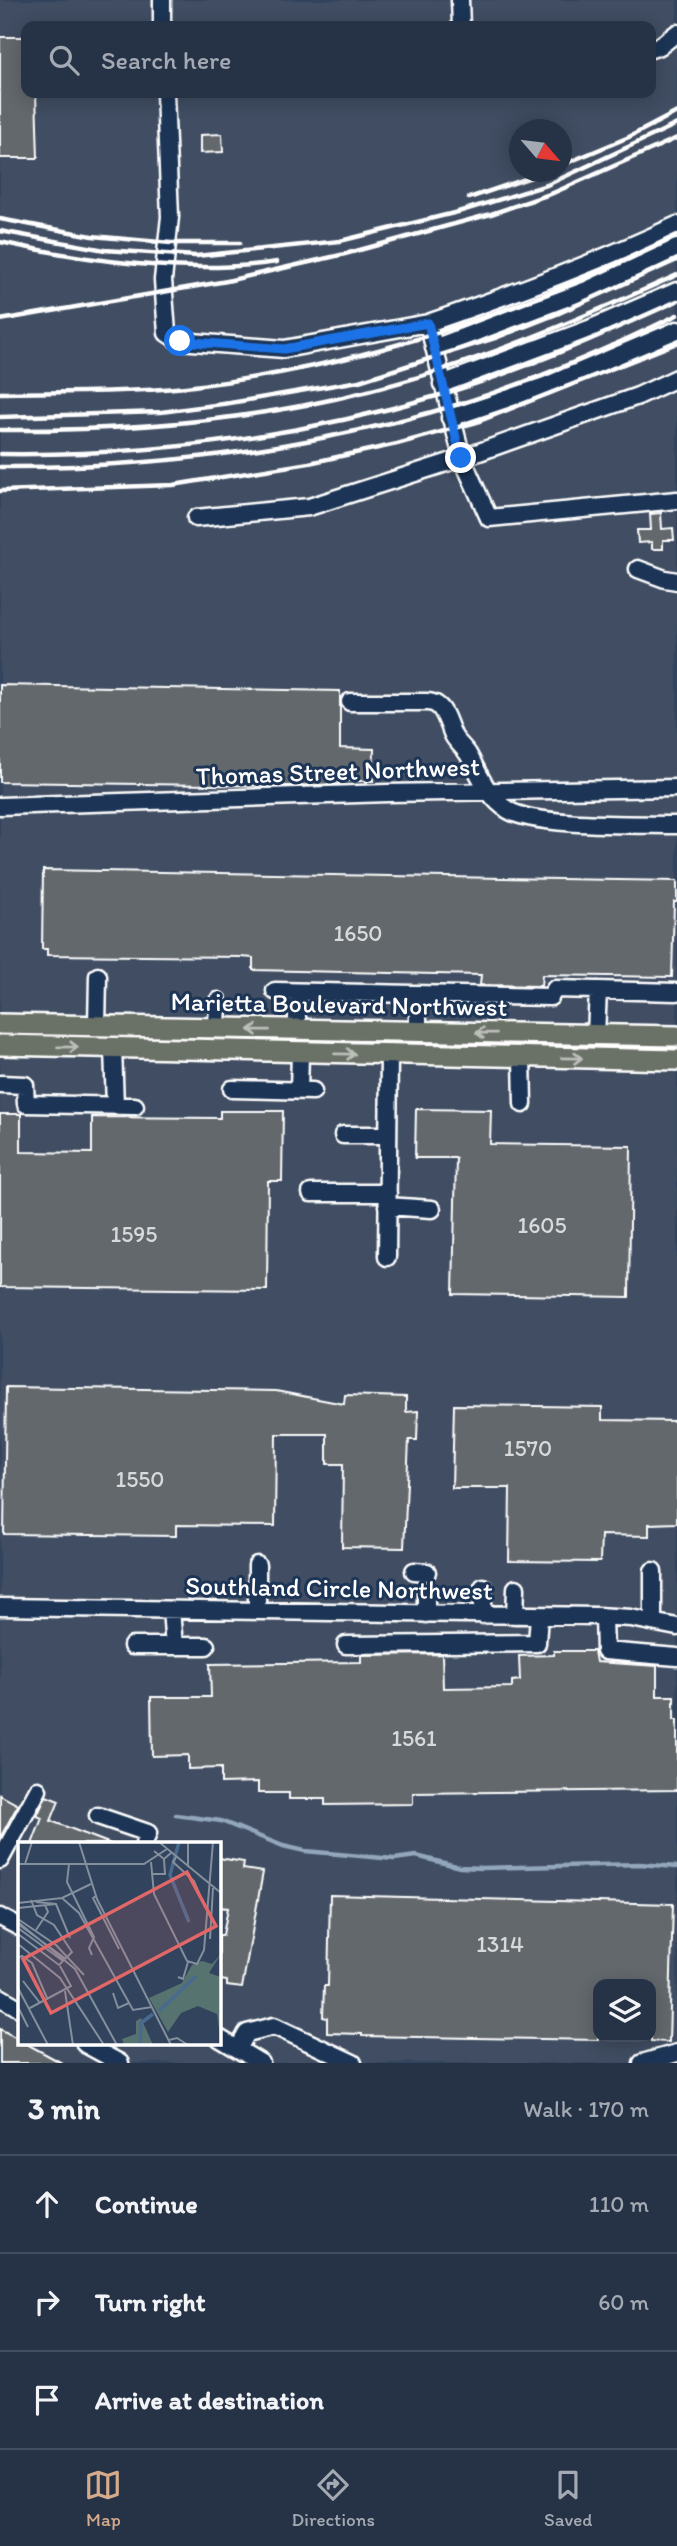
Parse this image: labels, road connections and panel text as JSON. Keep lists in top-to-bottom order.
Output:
{
  "streets": {
    "main road": ["Marietta Boulevard Northwest"],
    "street": ["Thomas Street Northwest", "Southland Circle Northwest"]
  },
  "house_numbers": [
    "1650",
    "1605",
    "1595",
    "1570",
    "1550",
    "1561",
    "1314"
  ],
  "north": "bottom right",
  "page": {
    "search": "Search here",
    "heading": ["3 min", "Walk · 170 m"],
    "list": [
      ["Continue", "110 m"],
      ["Turn right", "60 m"],
      "Arrive at destination"
    ],
    "nav": ["Map", "Directions", "Saved"]
  }
}
